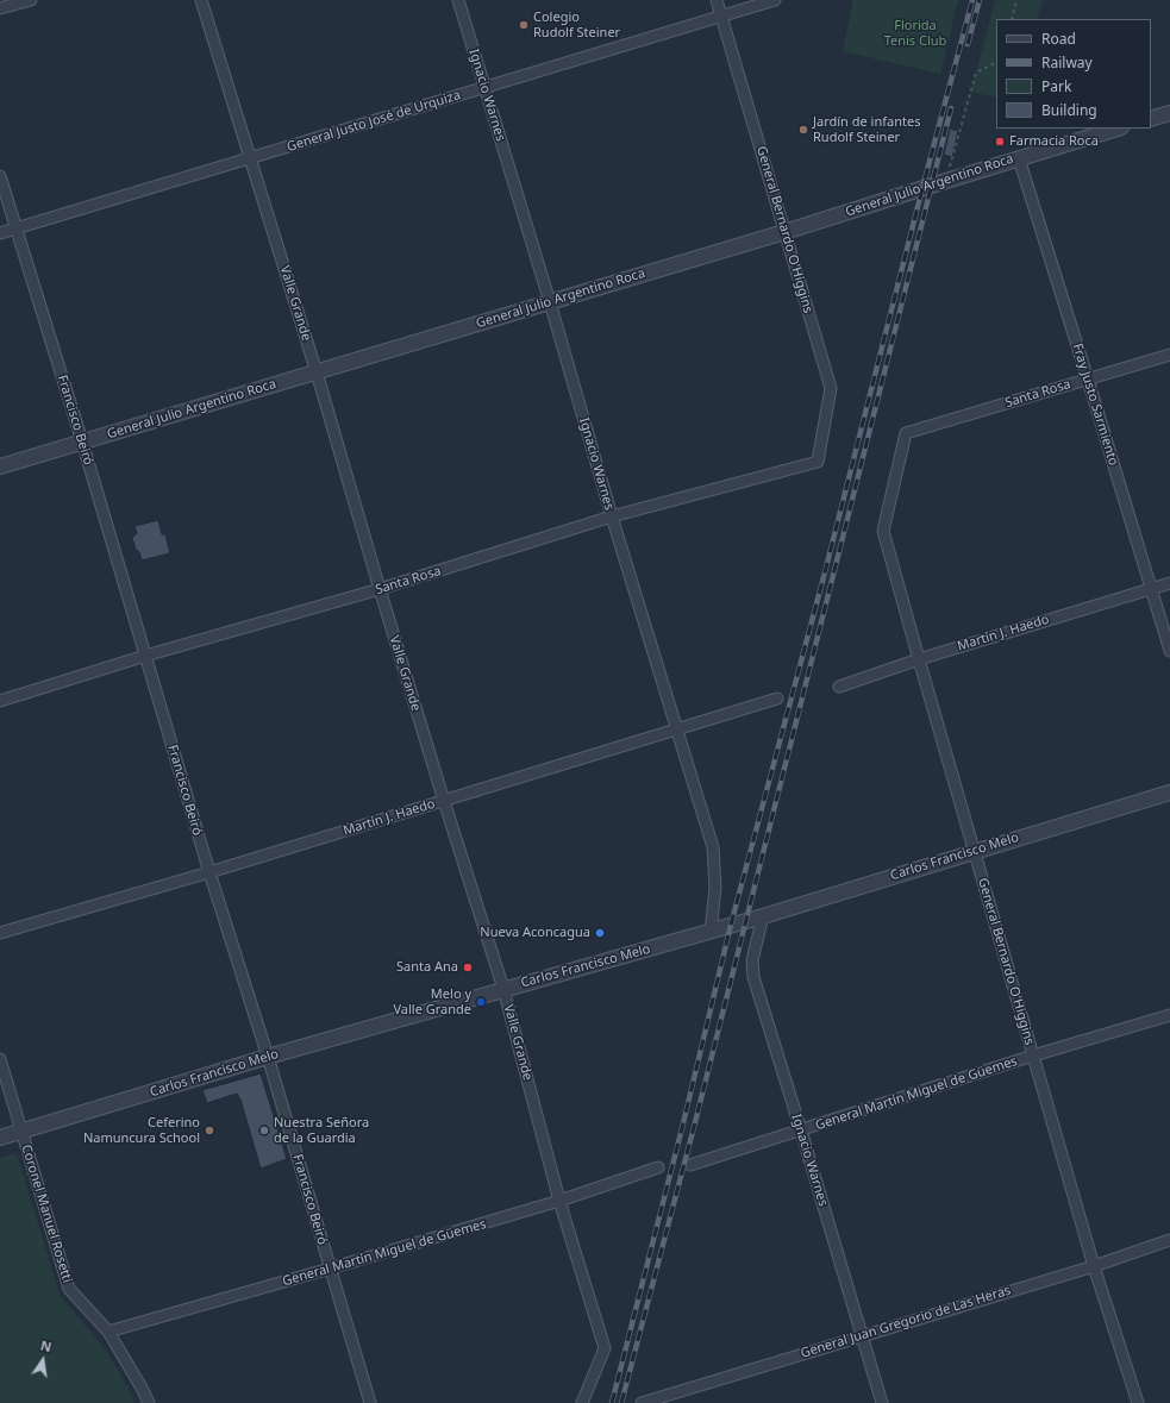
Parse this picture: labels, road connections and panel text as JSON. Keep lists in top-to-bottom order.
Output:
{
  "streets": {
    "street": [
      "Ignacio Warnes",
      "General Justo José de Urquiza",
      "General Julio Argentino Roca",
      "General Bernardo O'Higgins",
      "Valle Grande",
      "Santa Rosa",
      "Fray Justo Sarmiento",
      "Francisco Beiró",
      "Martín J. Haedo",
      "Carlos Francisco Melo",
      "General Martín Miguel de Güemes",
      "Coronel Manuel Rosetti",
      "General Juan Gregorio de Las Heras"
    ]
  },
  "crossings": [
    ["Ignacio Warnes", "General Justo José de Urquiza"],
    ["Ignacio Warnes", "General Julio Argentino Roca"],
    ["Ignacio Warnes", "Santa Rosa"],
    ["Ignacio Warnes", "Martín J. Haedo"],
    ["Ignacio Warnes", "Carlos Francisco Melo"],
    ["Ignacio Warnes", "General Martín Miguel de Güemes"],
    ["Ignacio Warnes", "General Juan Gregorio de Las Heras"],
    ["General Justo José de Urquiza", "General Bernardo O'Higgins"],
    ["General Justo José de Urquiza", "Valle Grande"],
    ["General Justo José de Urquiza", "Francisco Beiró"],
    ["General Julio Argentino Roca", "General Bernardo O'Higgins"],
    ["General Julio Argentino Roca", "Valle Grande"],
    ["General Julio Argentino Roca", "Fray Justo Sarmiento"],
    ["General Julio Argentino Roca", "Francisco Beiró"],
    ["General Bernardo O'Higgins", "Santa Rosa"],
    ["General Bernardo O'Higgins", "Martín J. Haedo"],
    ["General Bernardo O'Higgins", "Carlos Francisco Melo"],
    ["General Bernardo O'Higgins", "General Martín Miguel de Güemes"],
    ["General Bernardo O'Higgins", "General Juan Gregorio de Las Heras"],
    ["Valle Grande", "Santa Rosa"],
    ["Valle Grande", "Martín J. Haedo"],
    ["Valle Grande", "Carlos Francisco Melo"],
    ["Valle Grande", "General Martín Miguel de Güemes"],
    ["Santa Rosa", "Fray Justo Sarmiento"],
    ["Santa Rosa", "Francisco Beiró"],
    ["Fray Justo Sarmiento", "Martín J. Haedo"],
    ["Francisco Beiró", "Martín J. Haedo"],
    ["Francisco Beiró", "Carlos Francisco Melo"],
    ["Francisco Beiró", "General Martín Miguel de Güemes"],
    ["Carlos Francisco Melo", "Coronel Manuel Rosetti"],
    ["General Martín Miguel de Güemes", "Coronel Manuel Rosetti"]
  ],
  "parks": ["Florida Tenis Club"],
  "places": [
    "Colegio Rudolf Steiner",
    "Jardín de infantes Rudolf Steiner",
    "Farmacia Roca",
    "Nueva Aconcagua",
    "Santa Ana",
    "Melo y Valle Grande",
    "Ceferino Namuncura School",
    "Nuestra Señora de la Guardia"
  ],
  "legend": [
    "Road",
    "Railway",
    "Park",
    "Building"
  ],
  "north": "top"
}
